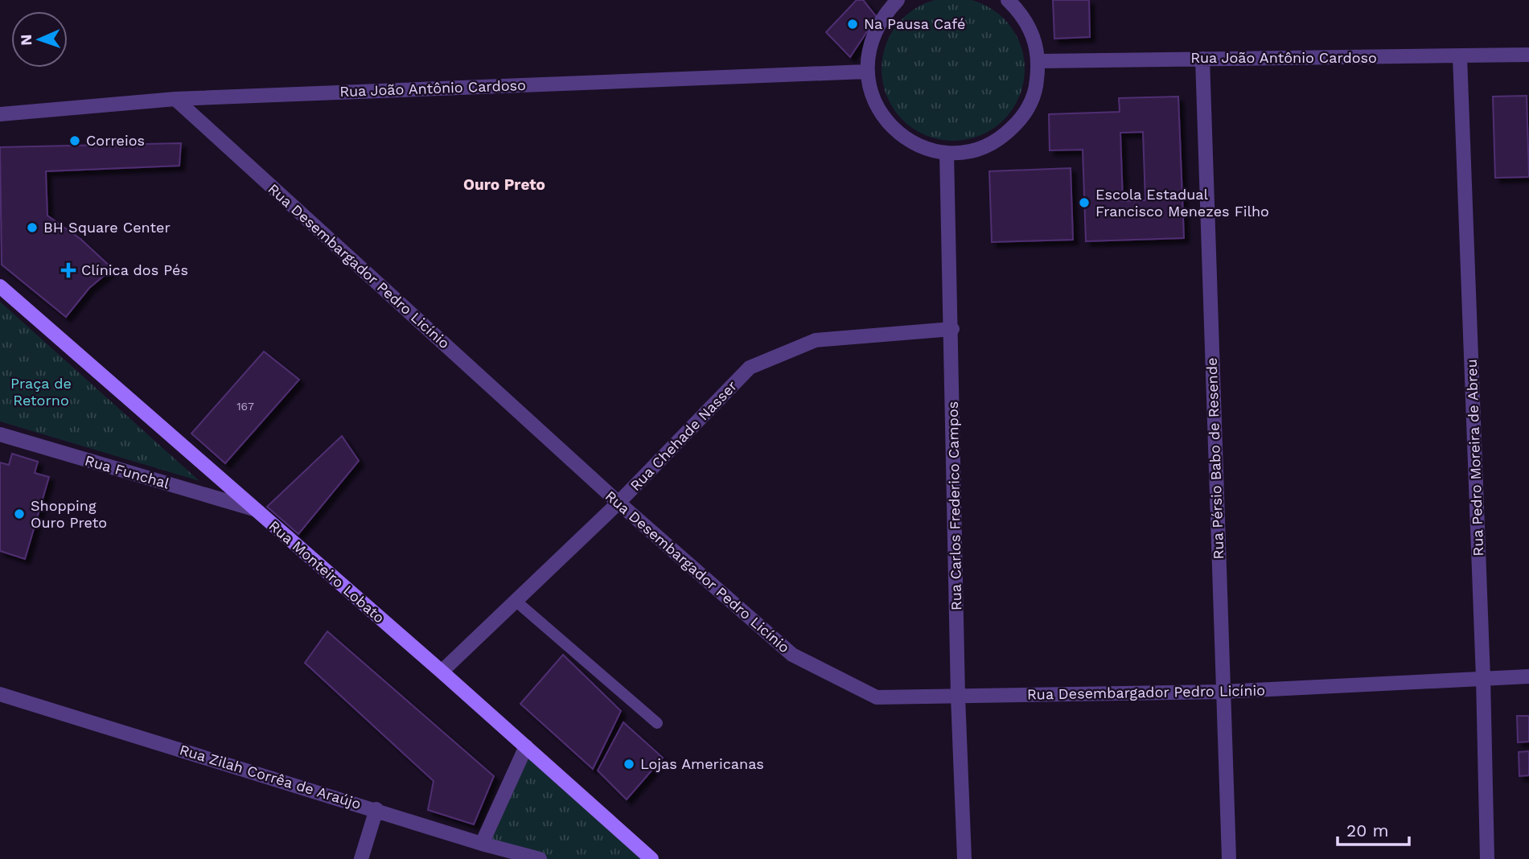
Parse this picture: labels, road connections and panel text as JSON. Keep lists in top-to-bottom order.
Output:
{
  "streets": {
    "main road": ["Rua Monteiro Lobato"],
    "street": [
      "Rua João Antônio Cardoso",
      "Rua Desembargador Pedro Licínio",
      "Rua Chehade Nasser",
      "Rua Pedro Moreira de Abreu",
      "Rua Pérsio Babo de Resende",
      "Rua Funchal",
      "Rua Carlos Frederico Campos",
      "Rua Zilah Corrêa de Araújo"
    ]
  },
  "crossings": [
    ["Rua João Antônio Cardoso", "Rua Desembargador Pedro Licínio"],
    ["Rua João Antônio Cardoso", "Rua Pedro Moreira de Abreu"],
    ["Rua João Antônio Cardoso", "Rua Pérsio Babo de Resende"],
    ["Rua Desembargador Pedro Licínio", "Rua Chehade Nasser"],
    ["Rua Desembargador Pedro Licínio", "Rua Pedro Moreira de Abreu"],
    ["Rua Desembargador Pedro Licínio", "Rua Pérsio Babo de Resende"],
    ["Rua Desembargador Pedro Licínio", "Rua Carlos Frederico Campos"],
    ["Rua Chehade Nasser", "Rua Carlos Frederico Campos"],
    ["Rua Chehade Nasser", "Rua Monteiro Lobato"],
    ["Rua Funchal", "Rua Monteiro Lobato"]
  ],
  "districts": ["Ouro Preto"],
  "parks": ["Praça de Retorno"],
  "places": {
    "other": [
      "Na Pausa Café",
      "Correios",
      "Escola Estadual Francisco Menezes Filho",
      "BH Square Center",
      "Shopping Ouro Preto",
      "Lojas Americanas"
    ],
    "health": ["Clínica dos Pés"]
  },
  "house_numbers": ["167"],
  "scale_bar": "20 m",
  "north": "left"
}
